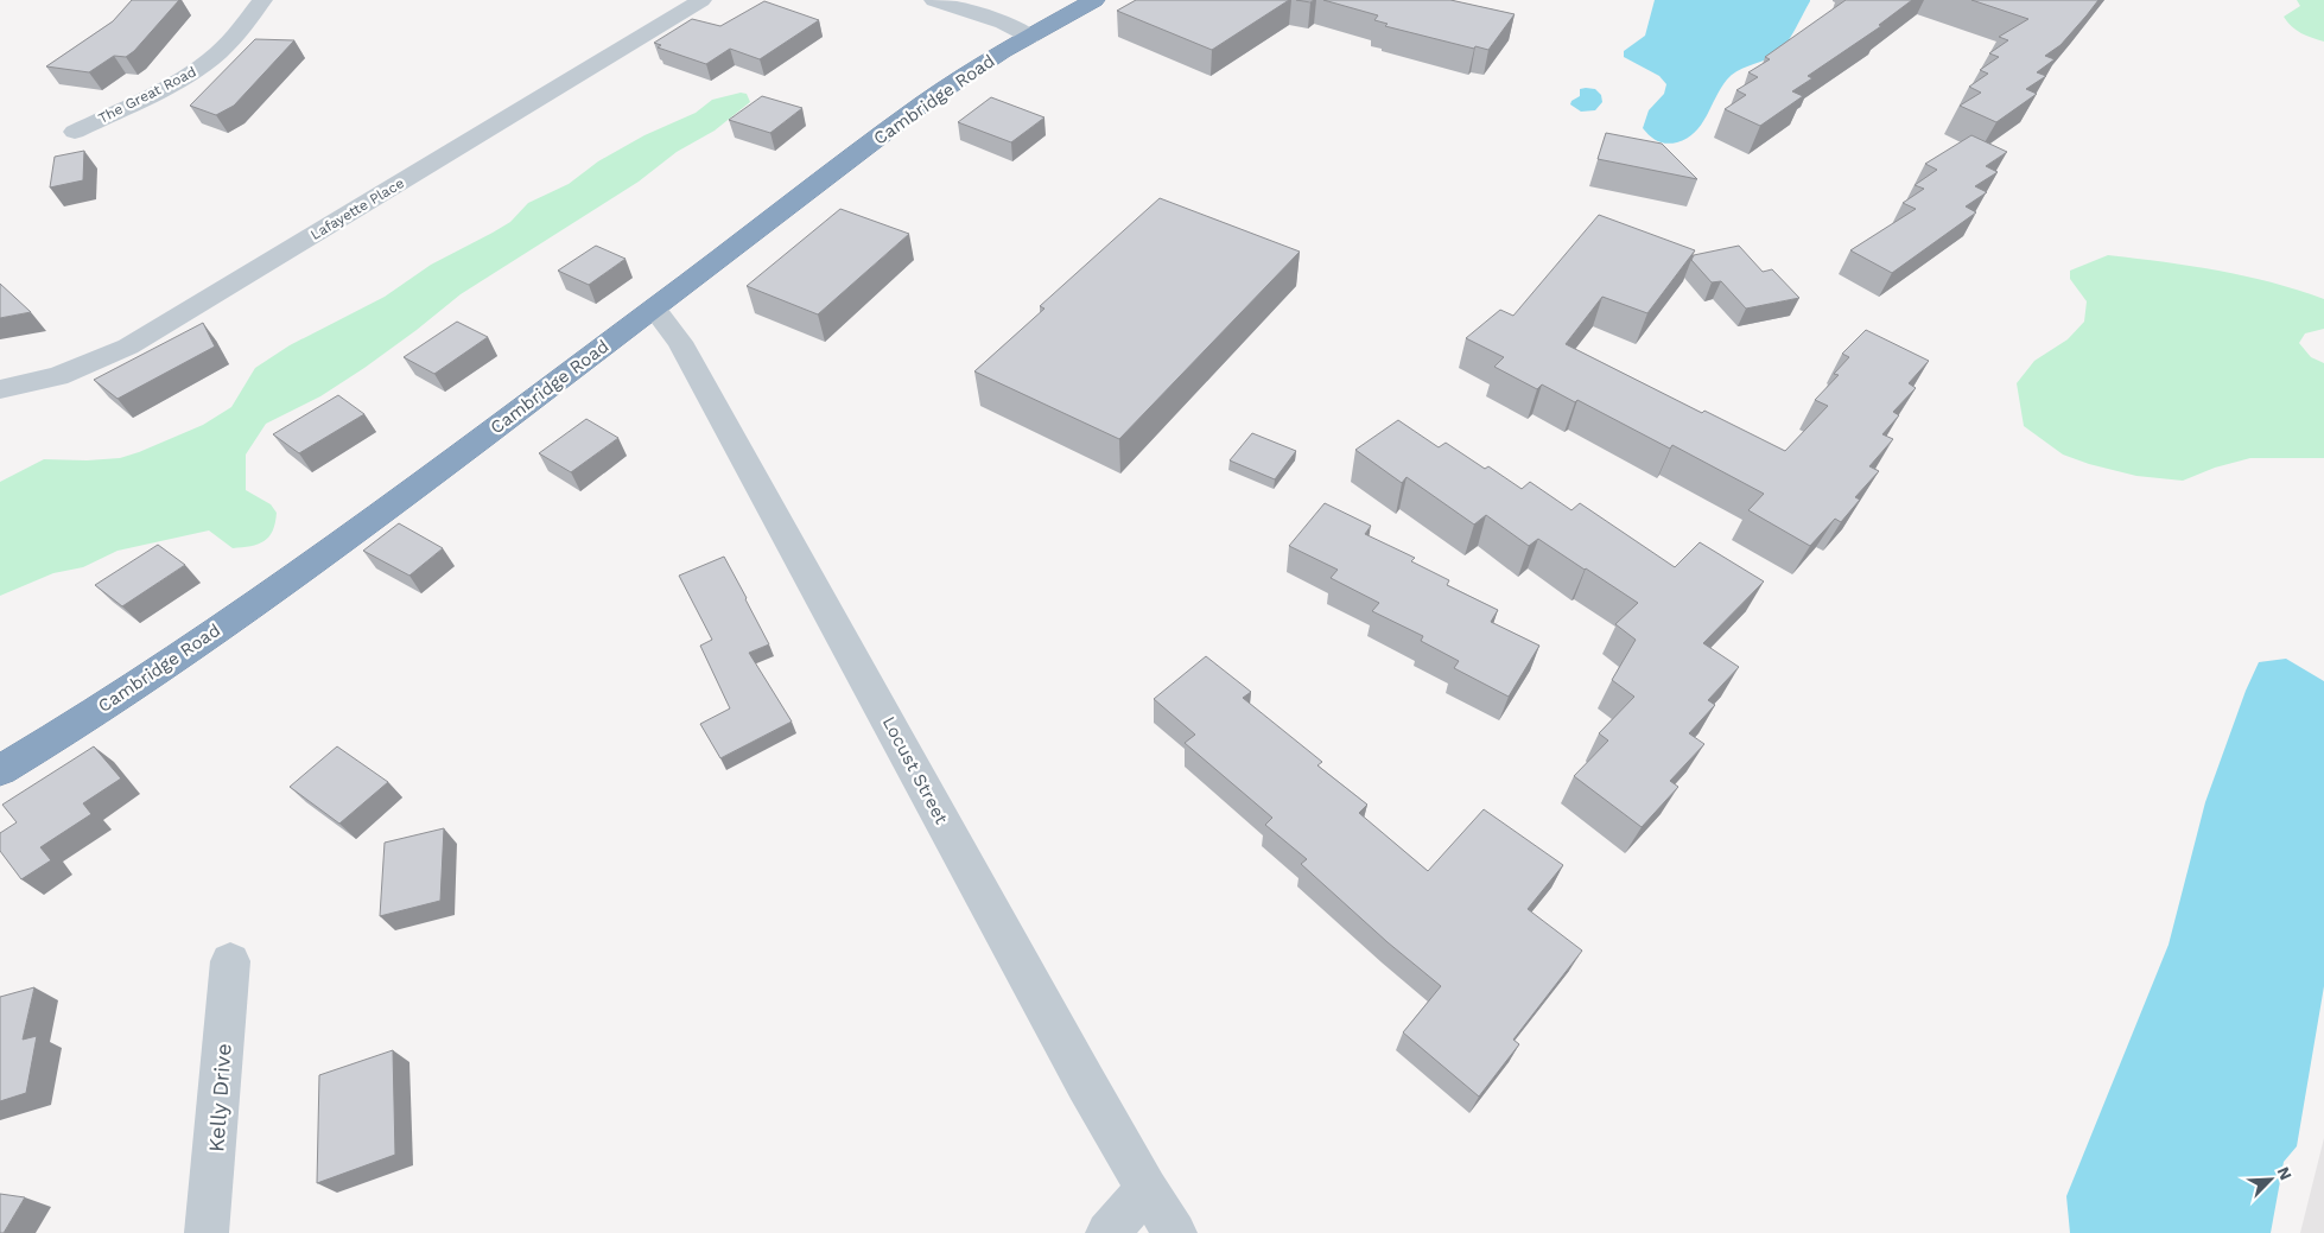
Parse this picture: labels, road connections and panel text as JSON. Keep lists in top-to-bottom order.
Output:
{
  "streets": {
    "highway": ["Cambridge Road"],
    "street": [
      "The Great Road",
      "Lafayette Place",
      "Locust Street",
      "Kelly Drive"
    ]
  },
  "crossings": [
    ["Cambridge Road", "Locust Street"]
  ],
  "north": "top right"
}
